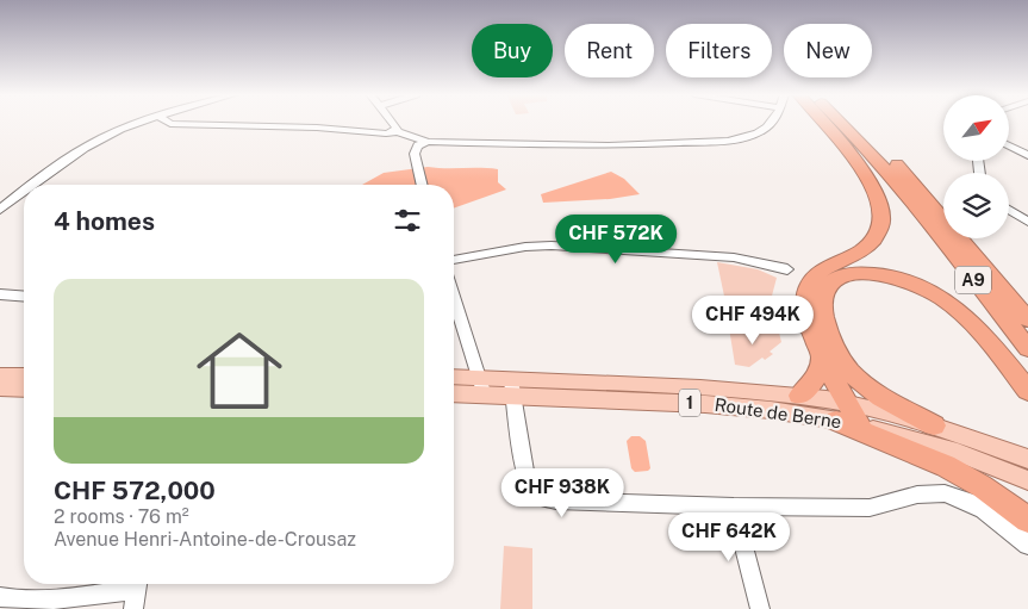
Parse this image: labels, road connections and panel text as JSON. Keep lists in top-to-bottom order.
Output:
{
  "streets": {
    "highway": ["A9"],
    "main road": ["1", "Route de Berne"]
  },
  "north": "top right",
  "page": {
    "chip": [
      "Buy",
      "Rent",
      "Filters",
      "New"
    ],
    "heading": "4 homes",
    "price": [
      "CHF 572K",
      "CHF 494K",
      "CHF 938K",
      "CHF 642K"
    ],
    "list": [
      {
        "name": "CHF 572,000",
        "note": "2 rooms · 76 m² · Avenue Henri-Antoine-de-Crousaz"
      }
    ]
  }
}
